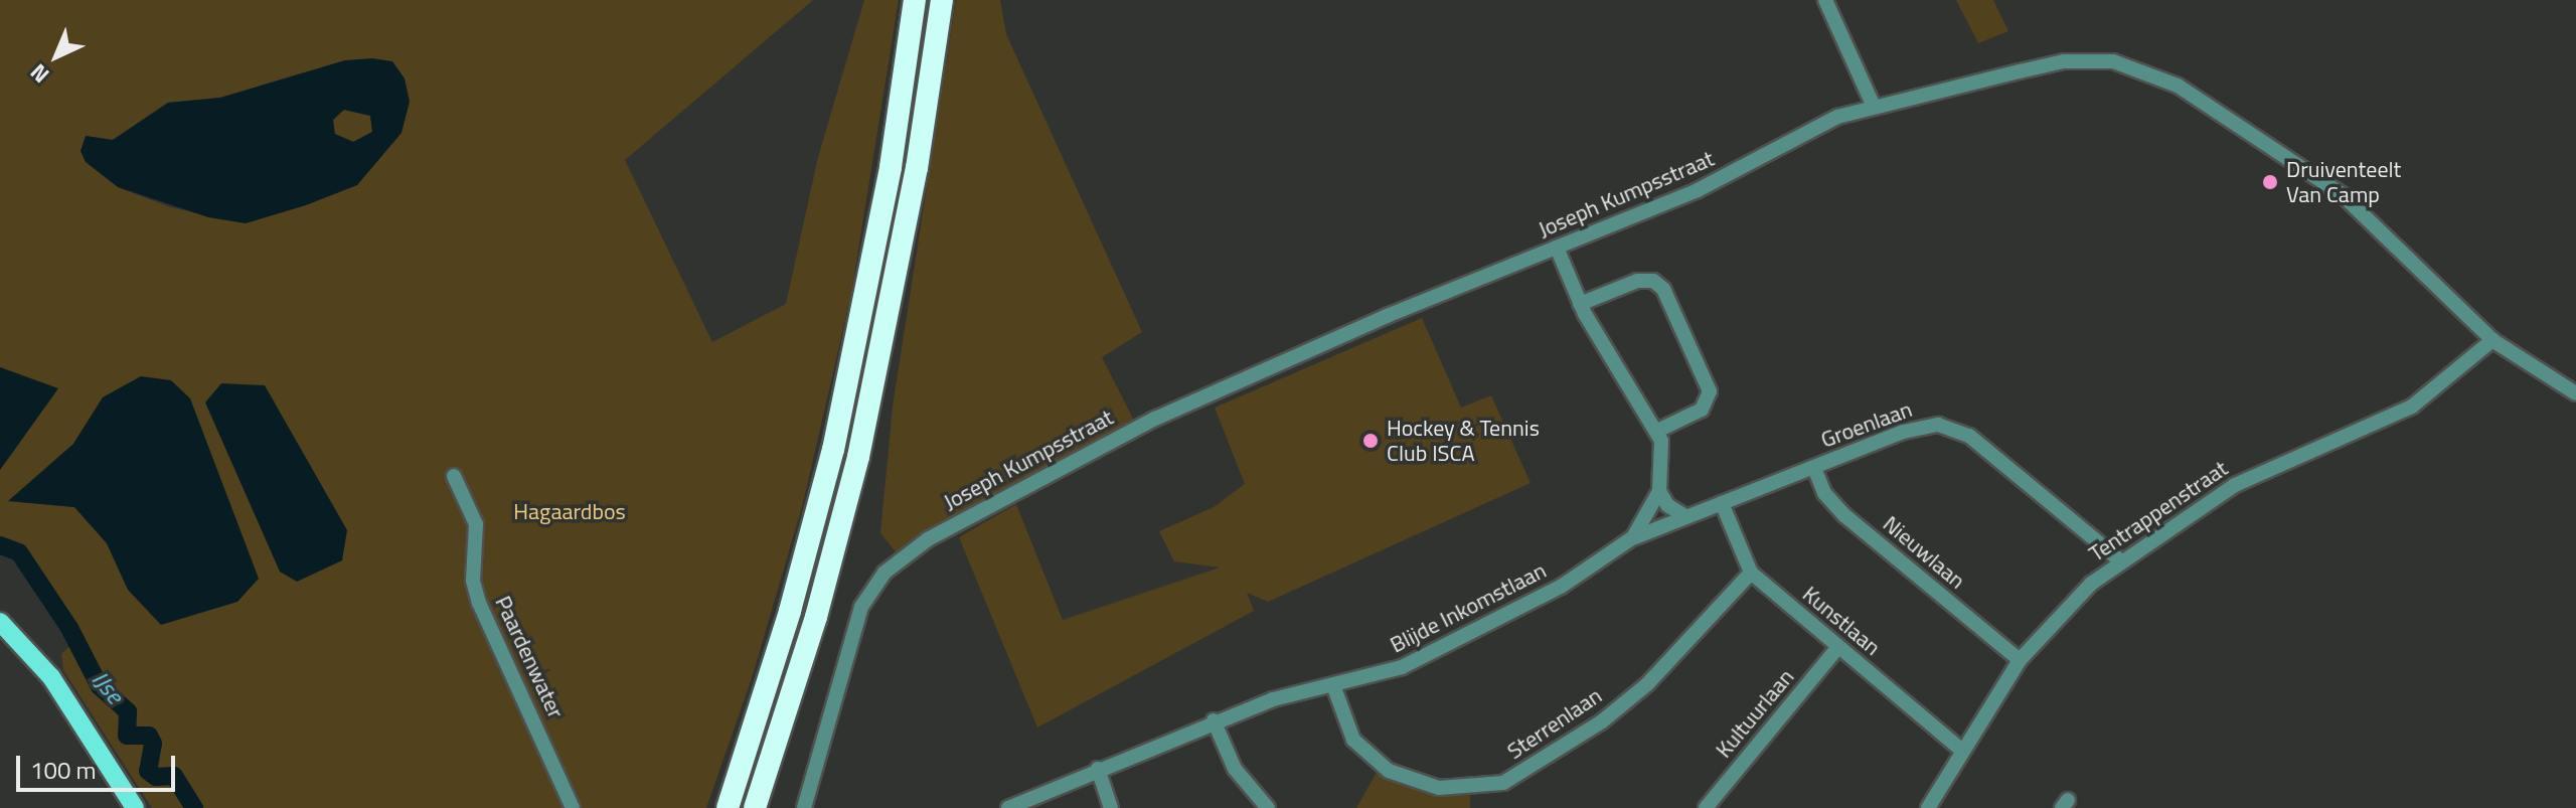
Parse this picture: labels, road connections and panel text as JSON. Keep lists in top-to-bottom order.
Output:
{
  "streets": {
    "street": [
      "Joseph Kumpsstraat",
      "Groenlaan",
      "Tentrappenstraat",
      "Nieuwlaan",
      "Blijde Inkomstlaan",
      "Kunstlaan",
      "Paardenwater",
      "Kultuurlaan",
      "Sterrenlaan"
    ]
  },
  "crossings": [
    ["Joseph Kumpsstraat", "Tentrappenstraat"],
    ["Groenlaan", "Tentrappenstraat"],
    ["Groenlaan", "Nieuwlaan"],
    ["Groenlaan", "Blijde Inkomstlaan"],
    ["Groenlaan", "Kunstlaan"],
    ["Tentrappenstraat", "Nieuwlaan"],
    ["Tentrappenstraat", "Kunstlaan"],
    ["Blijde Inkomstlaan", "Sterrenlaan"],
    ["Kunstlaan", "Kultuurlaan"],
    ["Kunstlaan", "Sterrenlaan"]
  ],
  "water": ["IJse"],
  "parks": ["Hagaardbos"],
  "places": ["Druiventeelt Van Camp", "Hockey & Tennis Club ISCA"],
  "scale_bar": "100 m",
  "north": "bottom left"
}
